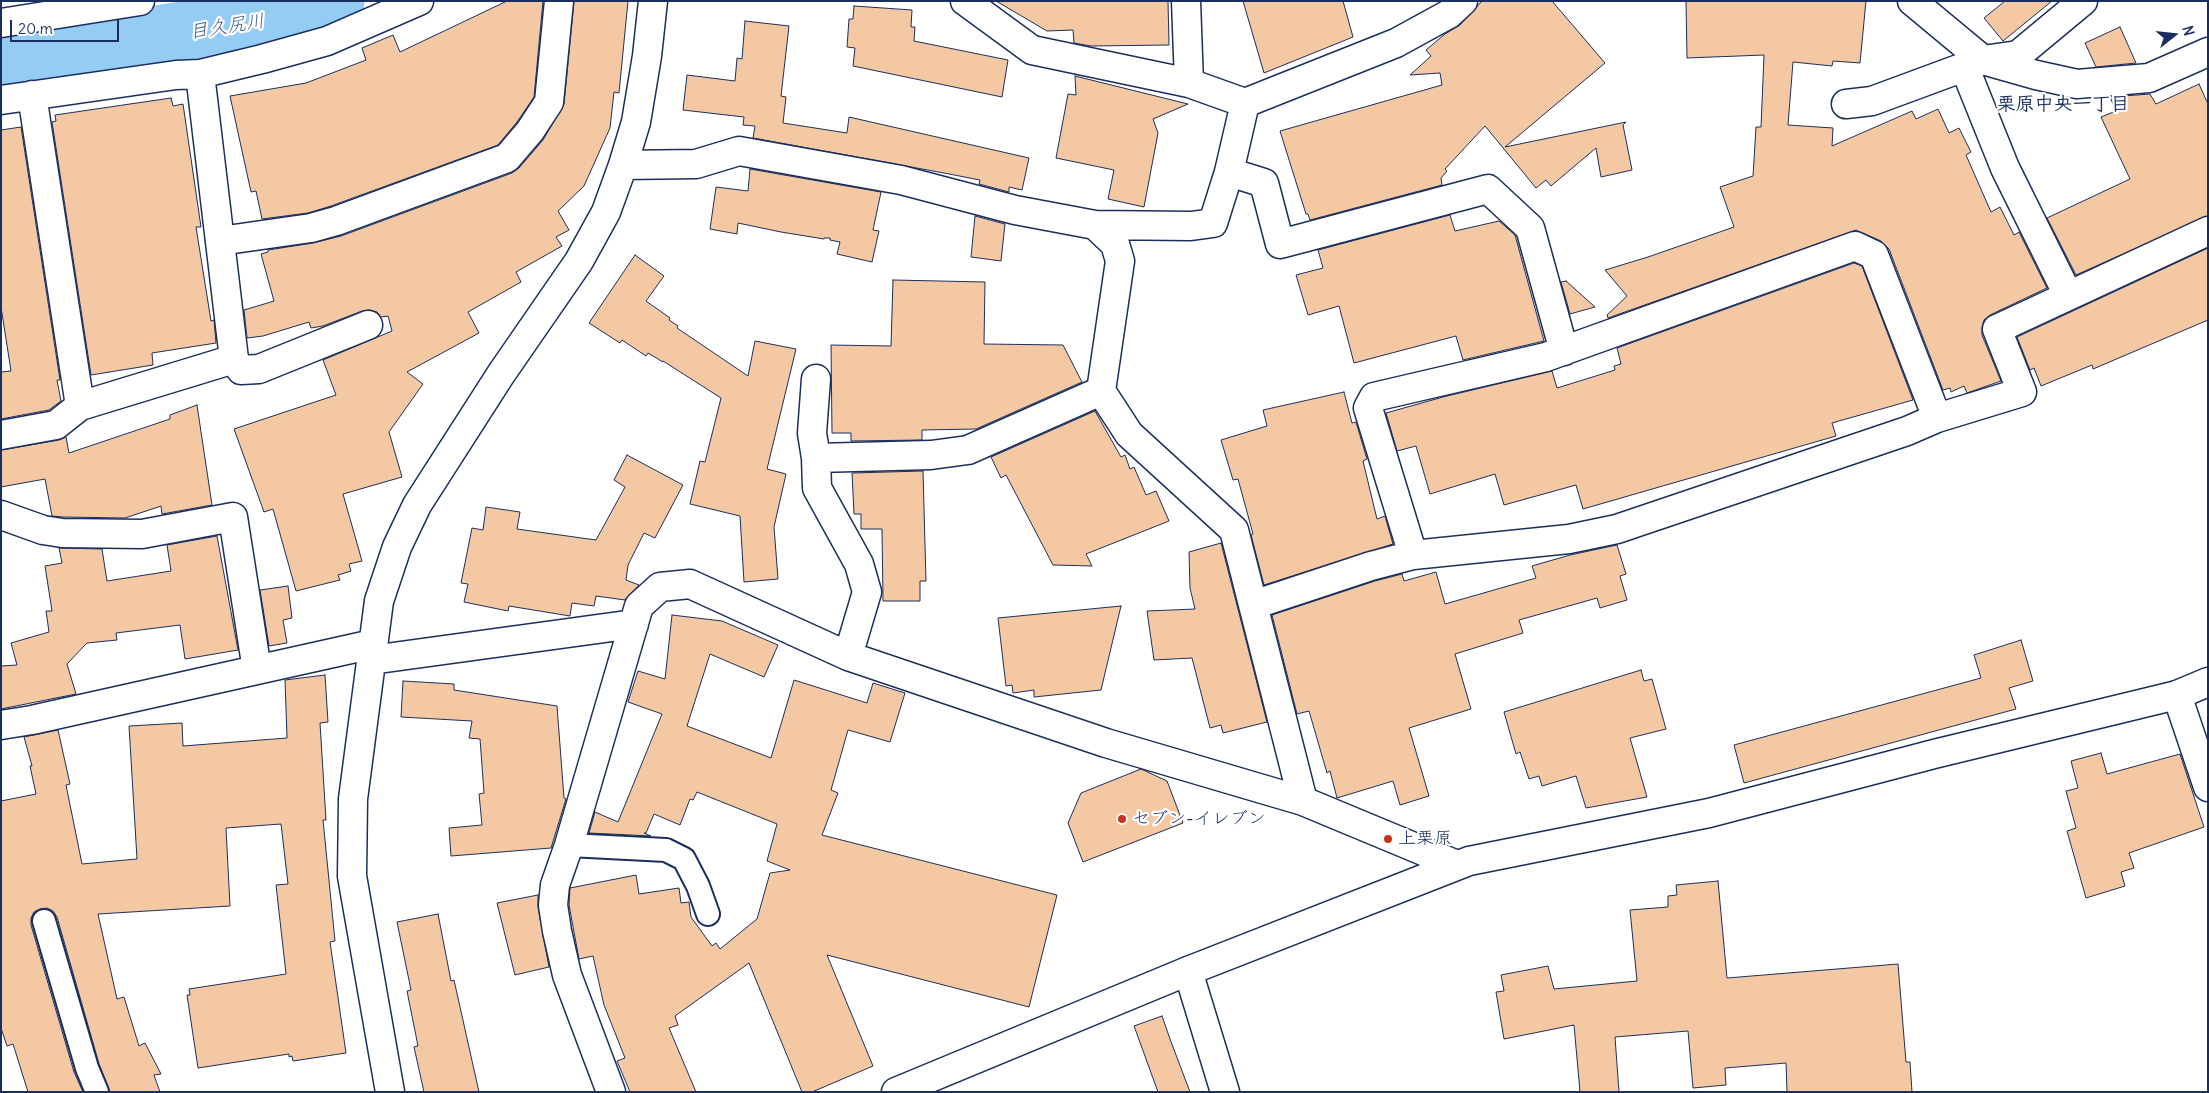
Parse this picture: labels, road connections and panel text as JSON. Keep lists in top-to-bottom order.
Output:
{
  "districts": ["栗原中央一丁目"],
  "water": ["目久尻川"],
  "places": ["セブン-イレブン", "上栗原"],
  "scale_bar": "20 m",
  "north": "right"
}
